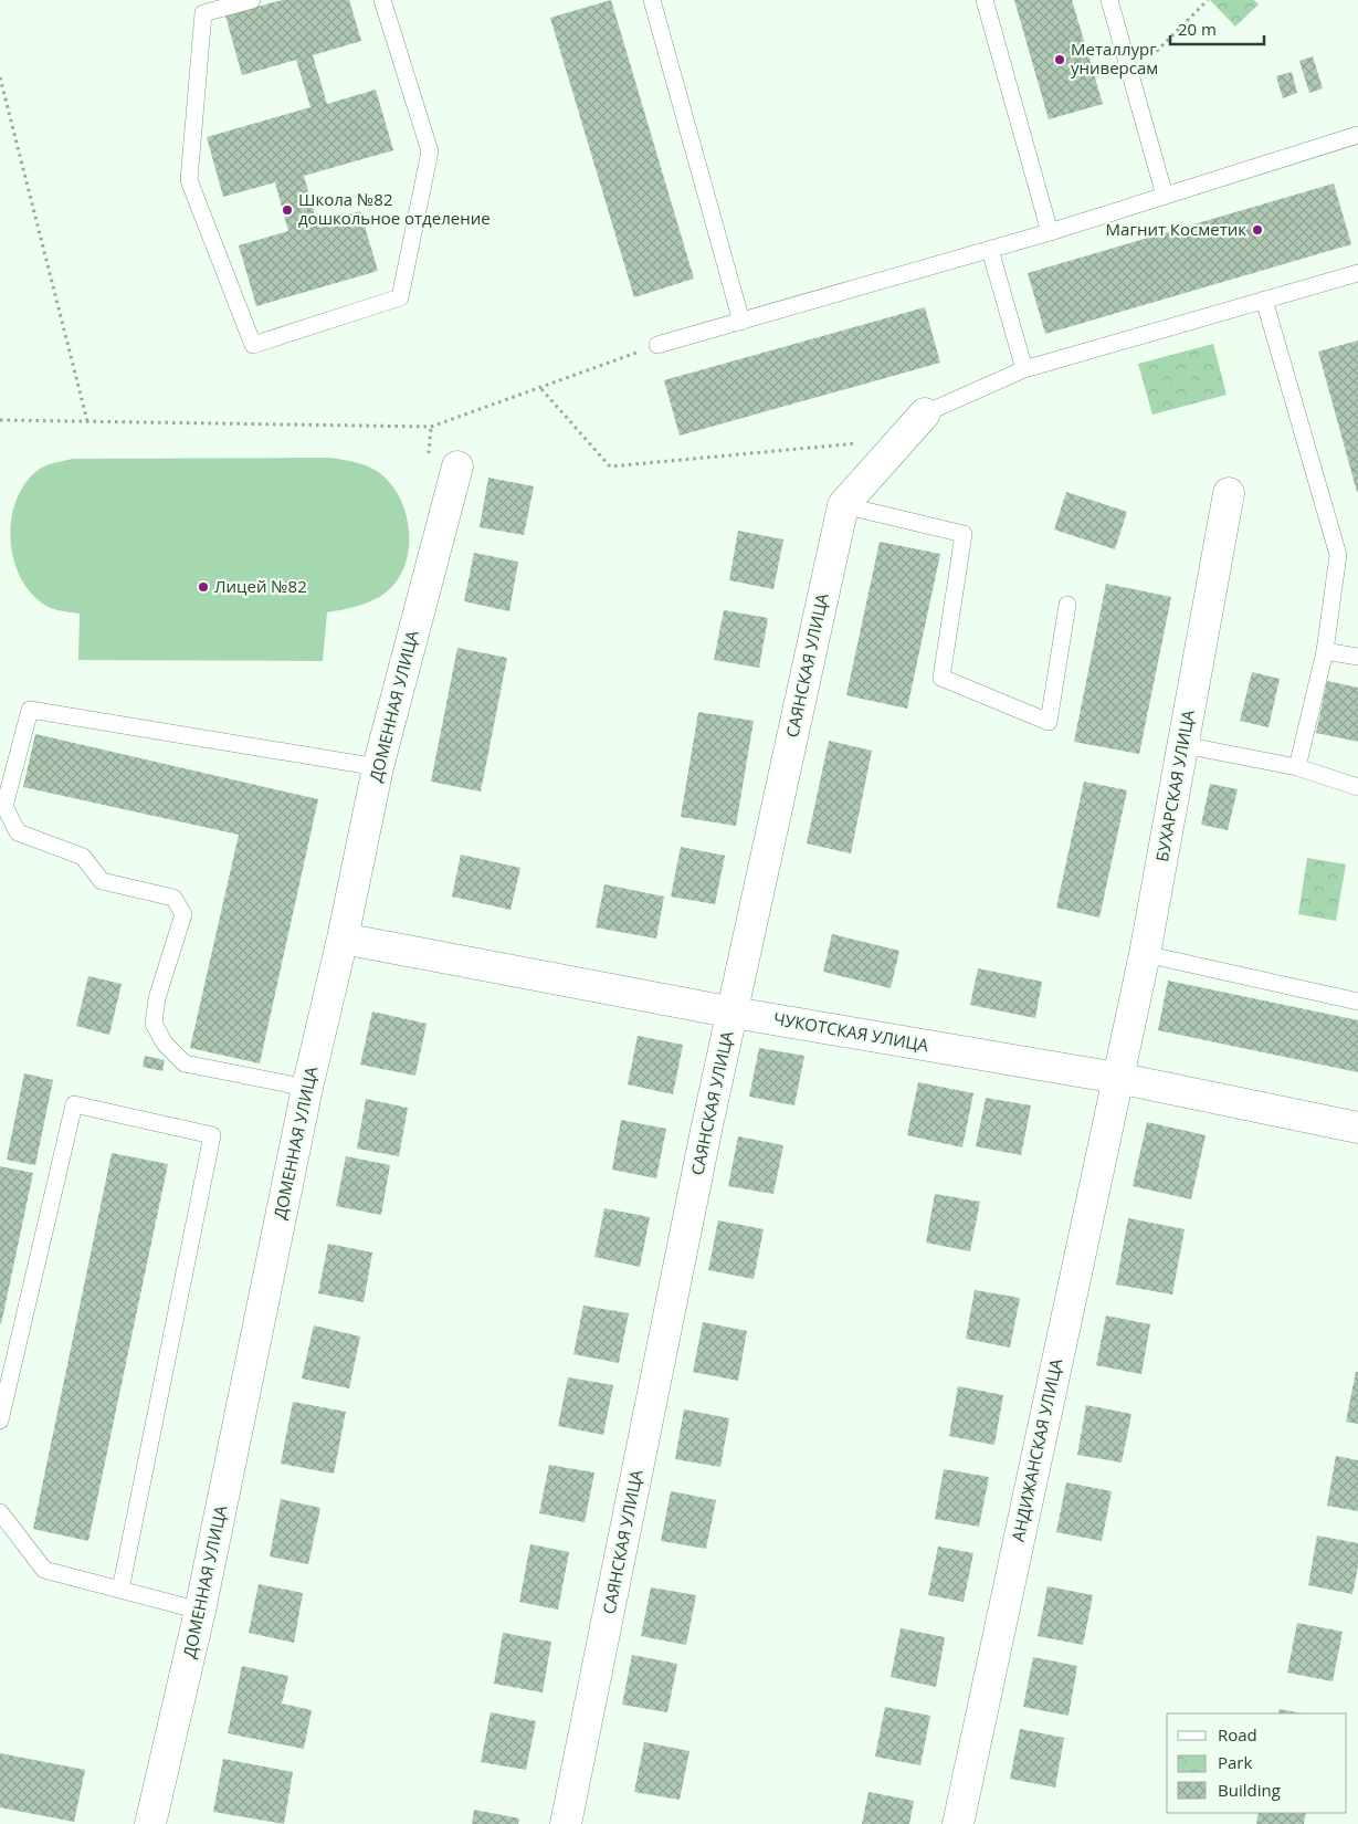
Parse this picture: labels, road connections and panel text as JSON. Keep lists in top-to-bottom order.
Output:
{
  "streets": {
    "street": [
      "САЯНСКАЯ УЛИЦА",
      "ДОМЕННАЯ УЛИЦА",
      "БУХАРСКАЯ УЛИЦА",
      "ЧУКОТСКАЯ УЛИЦА",
      "АНДИЖАНСКАЯ УЛИЦА"
    ]
  },
  "crossings": [
    ["САЯНСКАЯ УЛИЦА", "ЧУКОТСКАЯ УЛИЦА"],
    ["ДОМЕННАЯ УЛИЦА", "ЧУКОТСКАЯ УЛИЦА"],
    ["БУХАРСКАЯ УЛИЦА", "ЧУКОТСКАЯ УЛИЦА"],
    ["БУХАРСКАЯ УЛИЦА", "АНДИЖАНСКАЯ УЛИЦА"],
    ["ЧУКОТСКАЯ УЛИЦА", "АНДИЖАНСКАЯ УЛИЦА"]
  ],
  "places": [
    "Металлург универсам",
    "Школа №82 дошкольное отделение",
    "Магнит Косметик",
    "Лицей №82"
  ],
  "legend": ["Road", "Park", "Building"],
  "scale_bar": "20 m"
}
